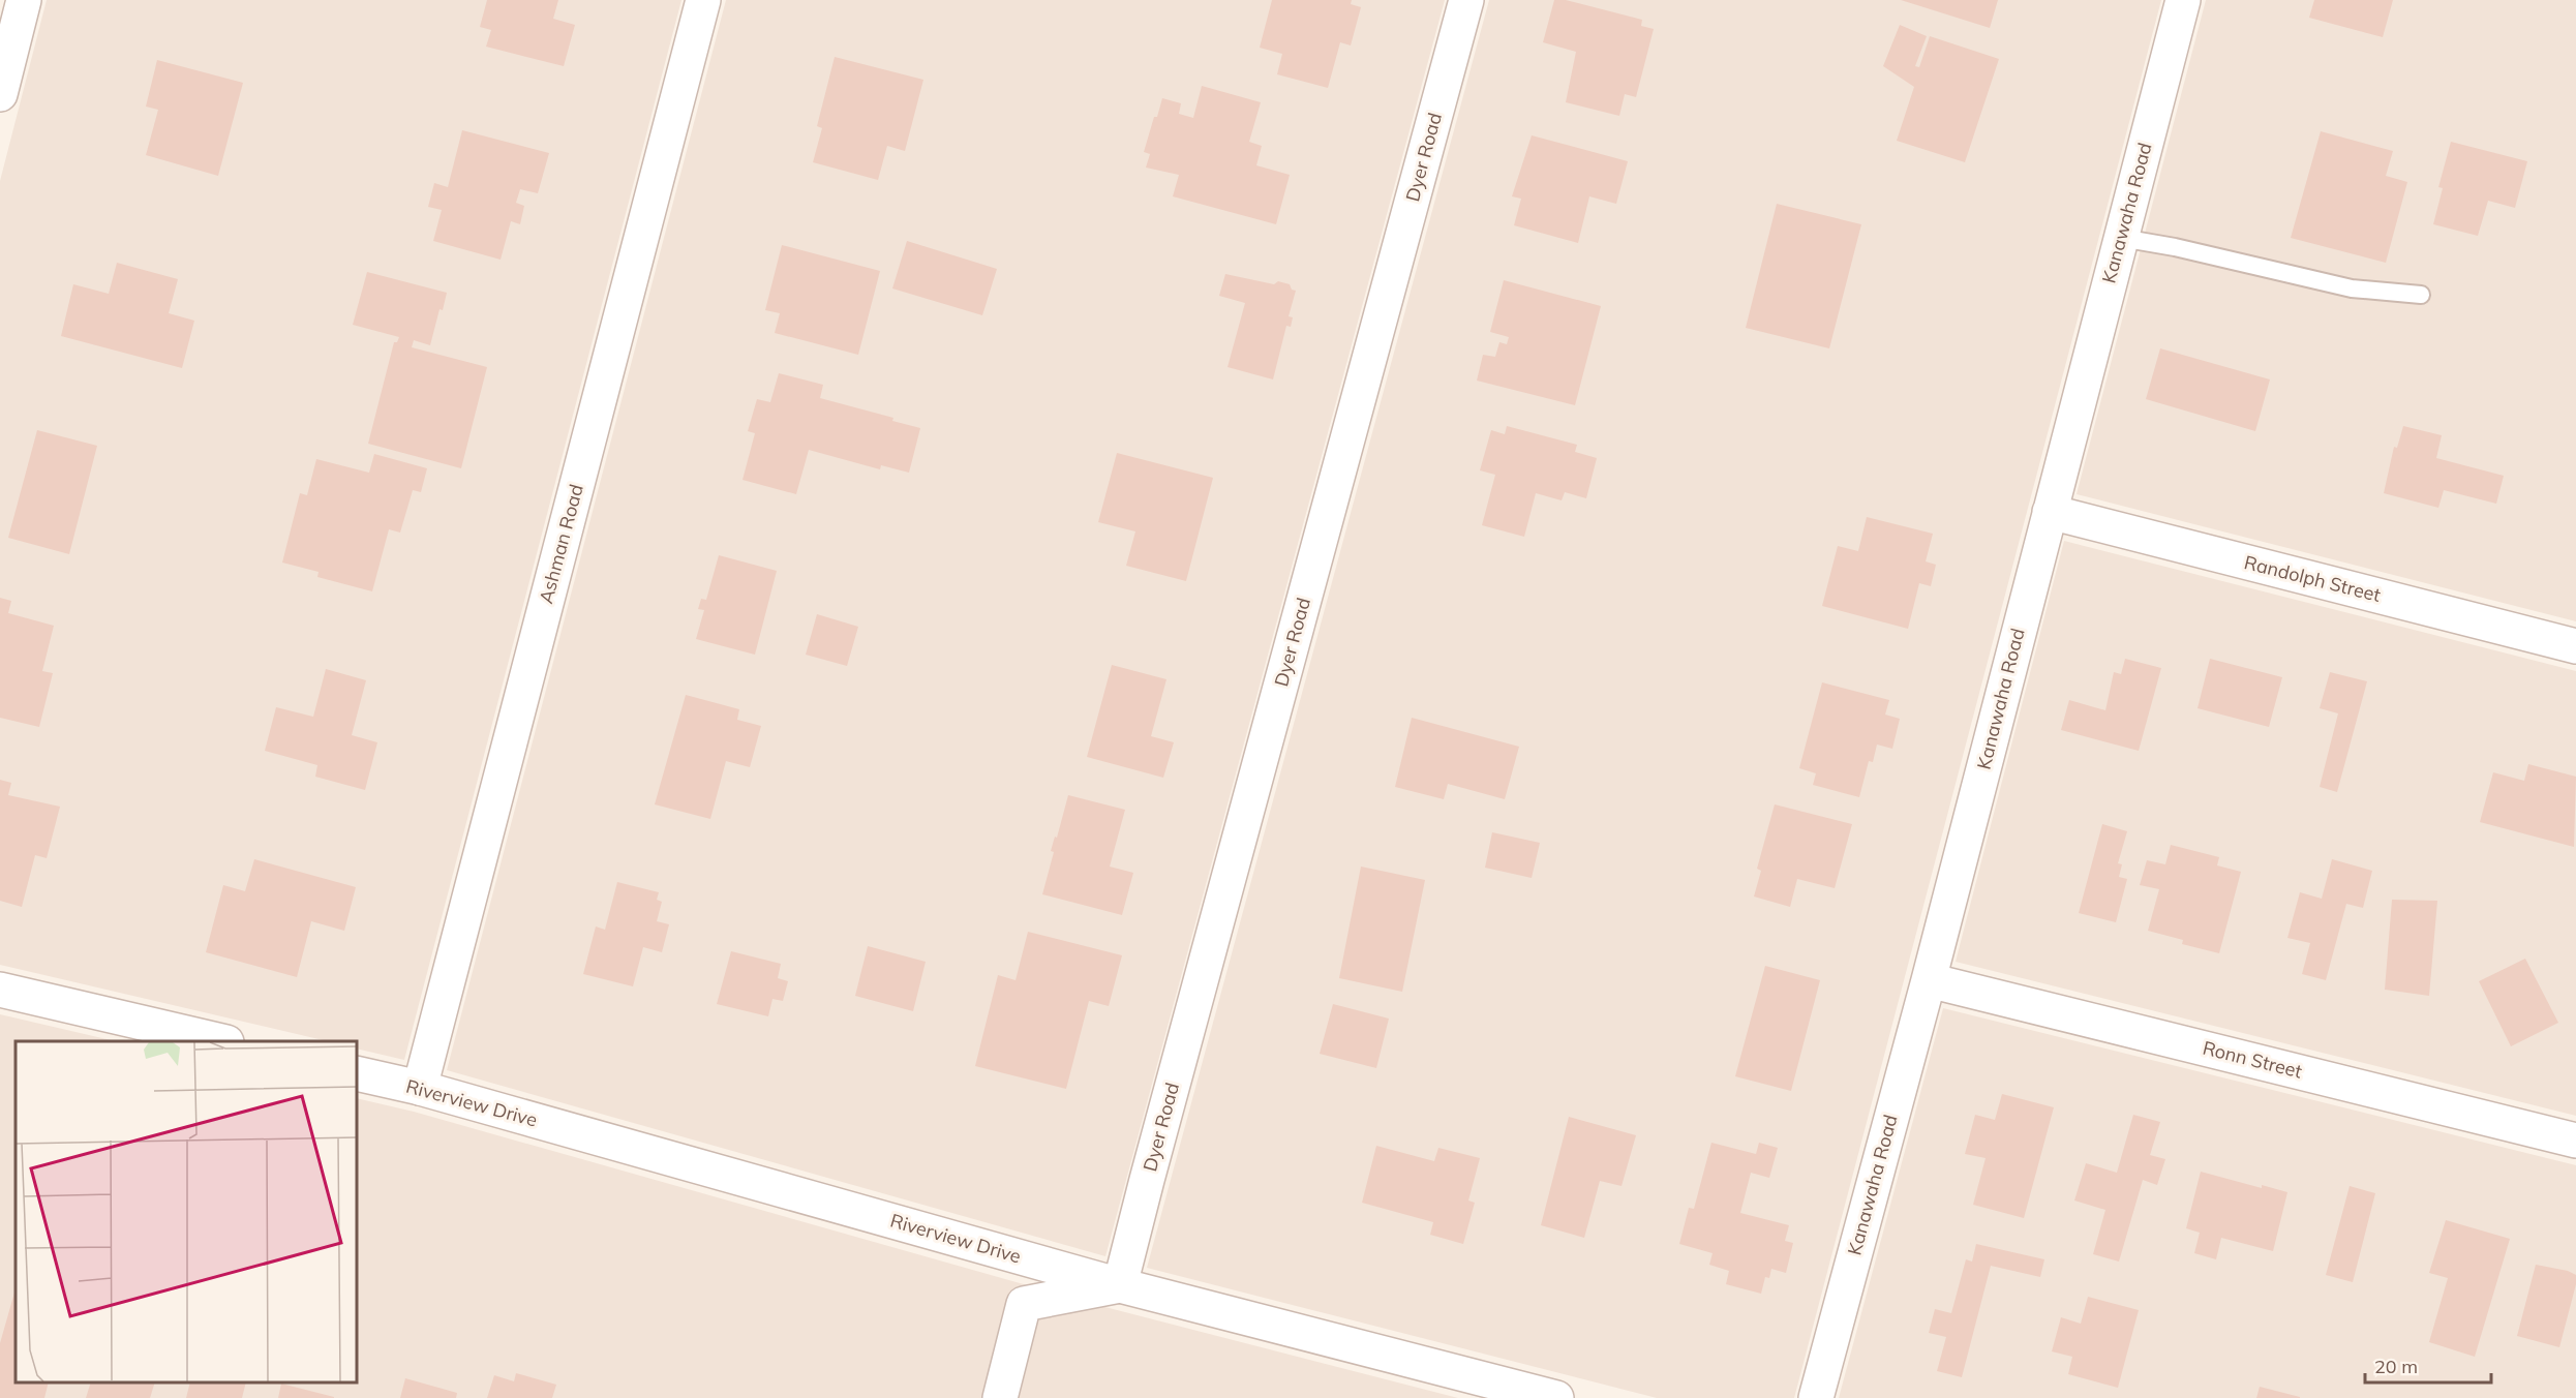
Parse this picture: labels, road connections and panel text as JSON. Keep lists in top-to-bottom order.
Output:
{
  "streets": {
    "street": [
      "Dyer Road",
      "Kanawaha Road",
      "Ashman Road",
      "Randolph Street",
      "Ronn Street",
      "Riverview Drive"
    ]
  },
  "crossings": [
    ["Dyer Road", "Riverview Drive"],
    ["Kanawaha Road", "Randolph Street"],
    ["Kanawaha Road", "Ronn Street"],
    ["Ashman Road", "Riverview Drive"]
  ],
  "scale_bar": "20 m"
}
